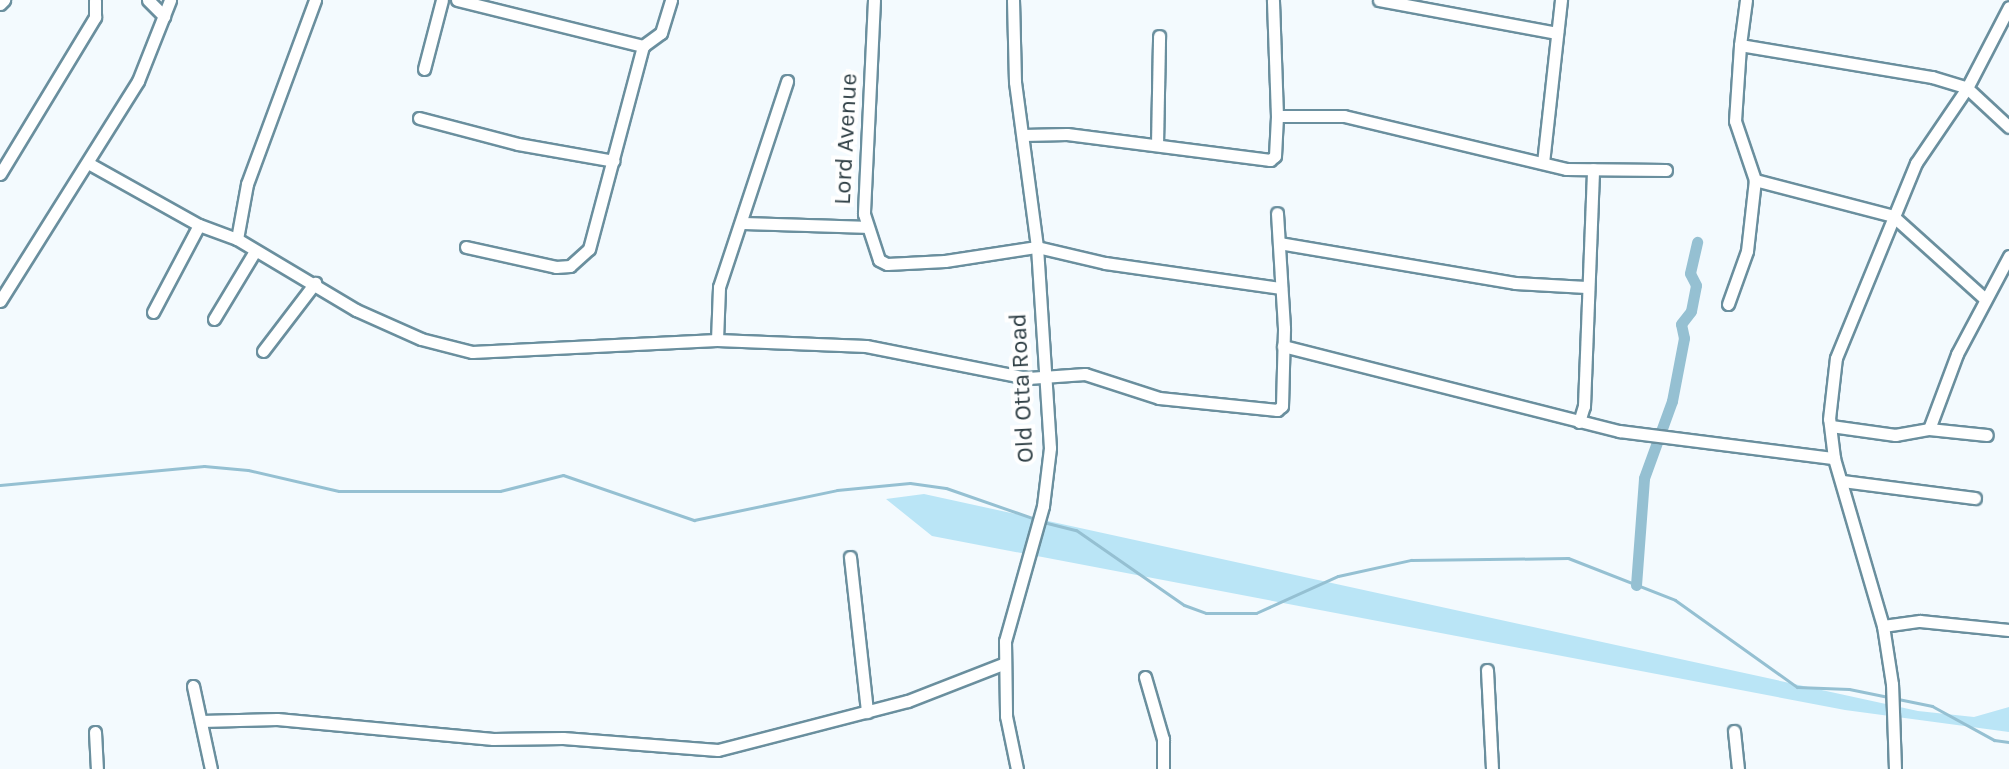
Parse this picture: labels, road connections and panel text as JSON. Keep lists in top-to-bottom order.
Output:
{
  "streets": {
    "street": ["Lord Avenue", "Old Otta Road"]
  },
  "crossings": [
    ["Lord Avenue", "Old Otta Road"]
  ]
}
